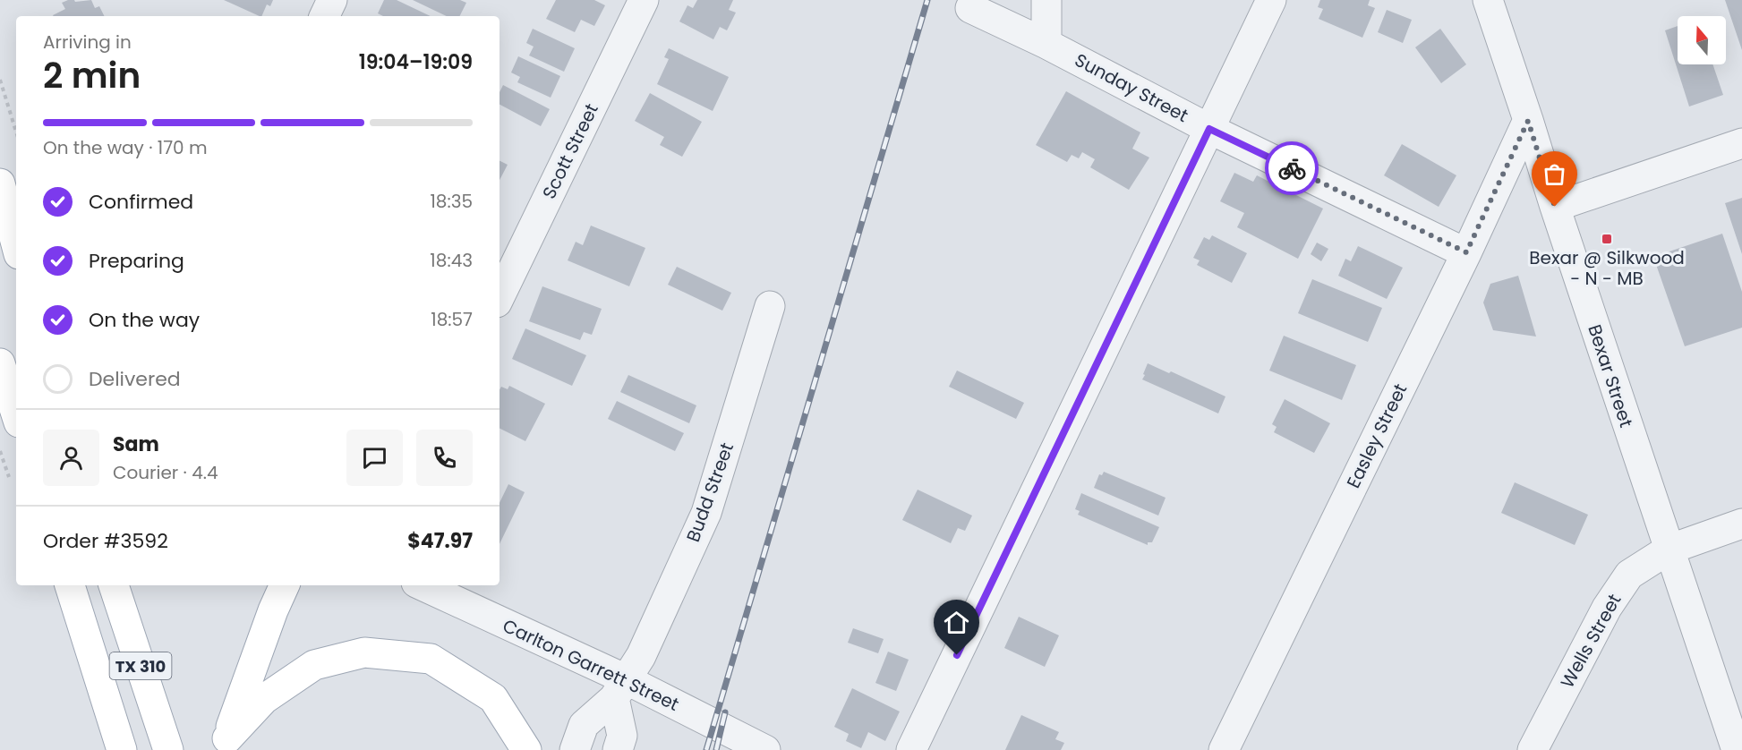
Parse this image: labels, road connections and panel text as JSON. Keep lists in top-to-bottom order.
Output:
{
  "streets": {
    "main road": ["TX 310"],
    "street": [
      "Sunday Street",
      "Scott Street",
      "Bexar Street",
      "Easley Street",
      "Budd Street",
      "Wells Street",
      "Carlton Garrett Street"
    ]
  },
  "crossings": [
    ["Sunday Street", "Easley Street"],
    ["Bexar Street", "Easley Street"],
    ["Bexar Street", "Wells Street"],
    ["Budd Street", "Carlton Garrett Street"]
  ],
  "places": {
    "transit": ["Bexar @ Silkwood - N - MB"]
  },
  "north": "top",
  "page": {
    "heading": ["2 min", "Arriving in", "19:04–19:09"],
    "panel": [
      "Sam",
      "Courier · 4.4",
      "Order #3592",
      "$47.97"
    ],
    "bar": "On the way · 170 m",
    "list": [
      ["Confirmed", "18:35"],
      ["Preparing", "18:43"],
      ["On the way", "18:57"],
      "Delivered"
    ]
  }
}
